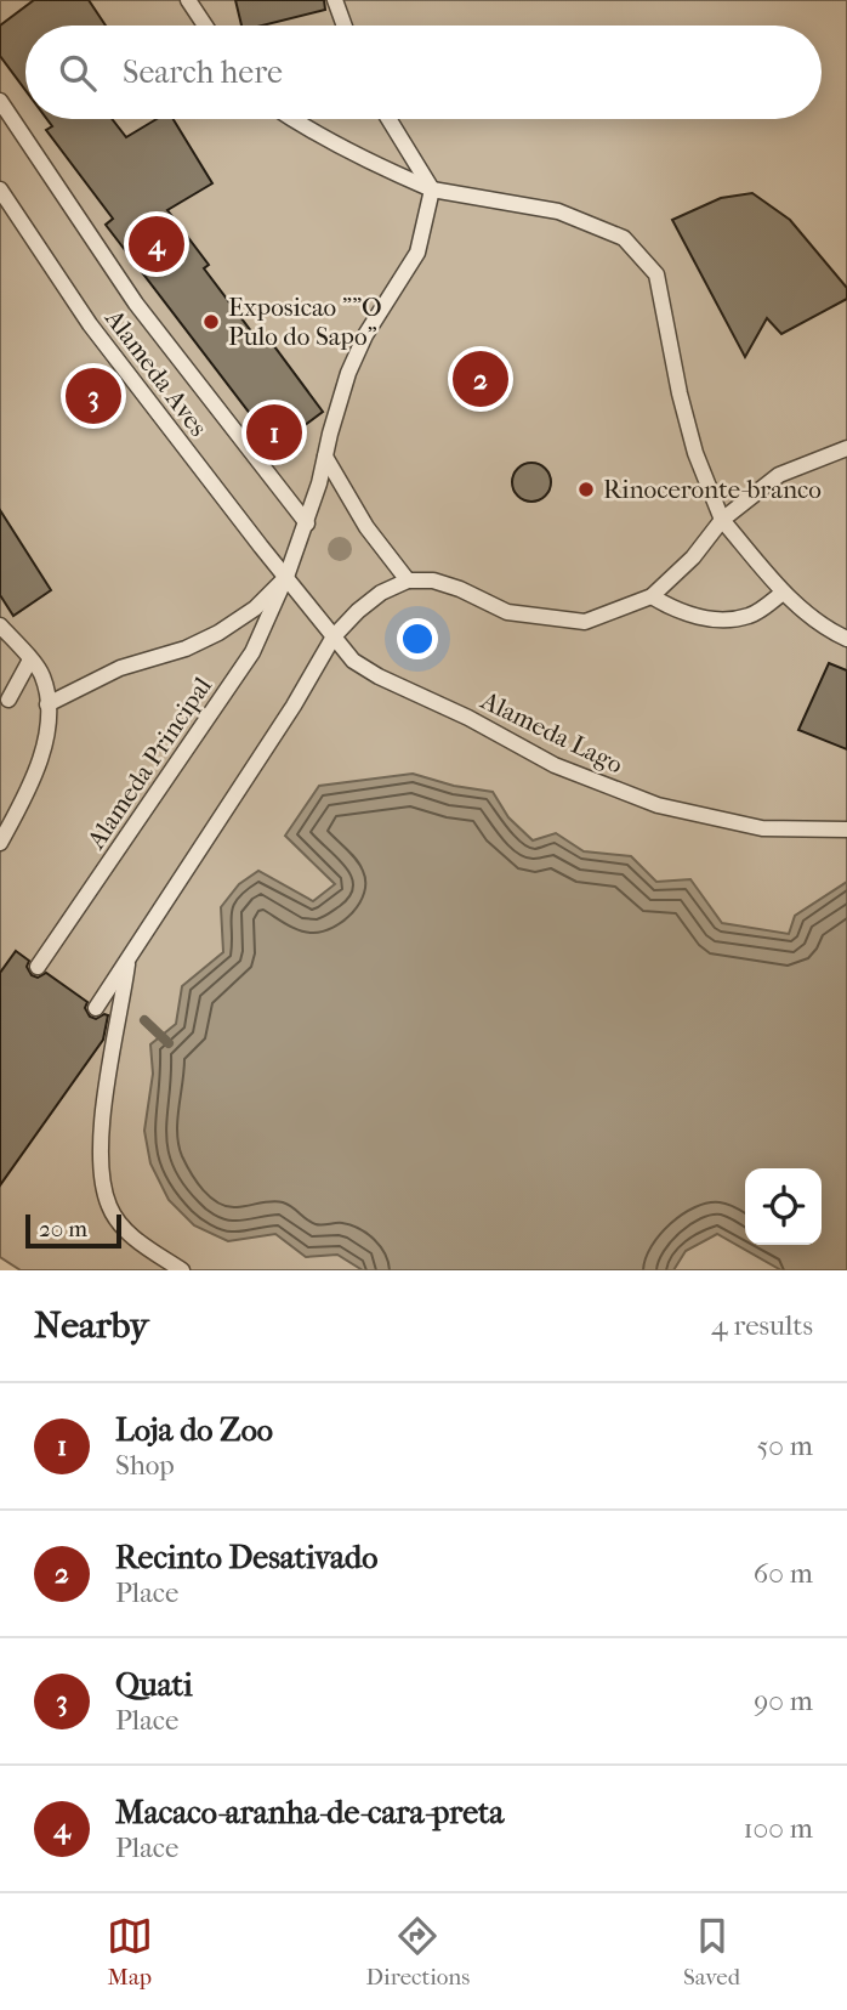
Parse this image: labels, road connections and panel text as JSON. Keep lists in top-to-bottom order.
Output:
{
  "streets": {
    "lane": ["Alameda Aves", "Alameda Lago", "Alameda Principal"]
  },
  "crossings": [
    ["Alameda Aves", "Alameda Lago"],
    ["Alameda Aves", "Alameda Principal"],
    ["Alameda Lago", "Alameda Principal"]
  ],
  "places": ["Exposicao \"\"O Pulo do Sapo\"", "Rinoceronte-branco"],
  "scale_bar": "20 m",
  "page": {
    "search": "Search here",
    "pins": [
      "4",
      "2",
      "3",
      "1"
    ],
    "scale": "20 m",
    "heading": ["Nearby", "4 results"],
    "list": [
      {
        "mark": "1",
        "name": "Loja do Zoo",
        "note": "Shop",
        "value": "50 m"
      },
      {
        "mark": "2",
        "name": "Recinto Desativado",
        "note": "Place",
        "value": "60 m"
      },
      {
        "mark": "3",
        "name": "Quati",
        "note": "Place",
        "value": "90 m"
      },
      {
        "mark": "4",
        "name": "Macaco-aranha-de-cara-preta",
        "note": "Place",
        "value": "100 m"
      }
    ],
    "nav": ["Map", "Directions", "Saved"]
  }
}
